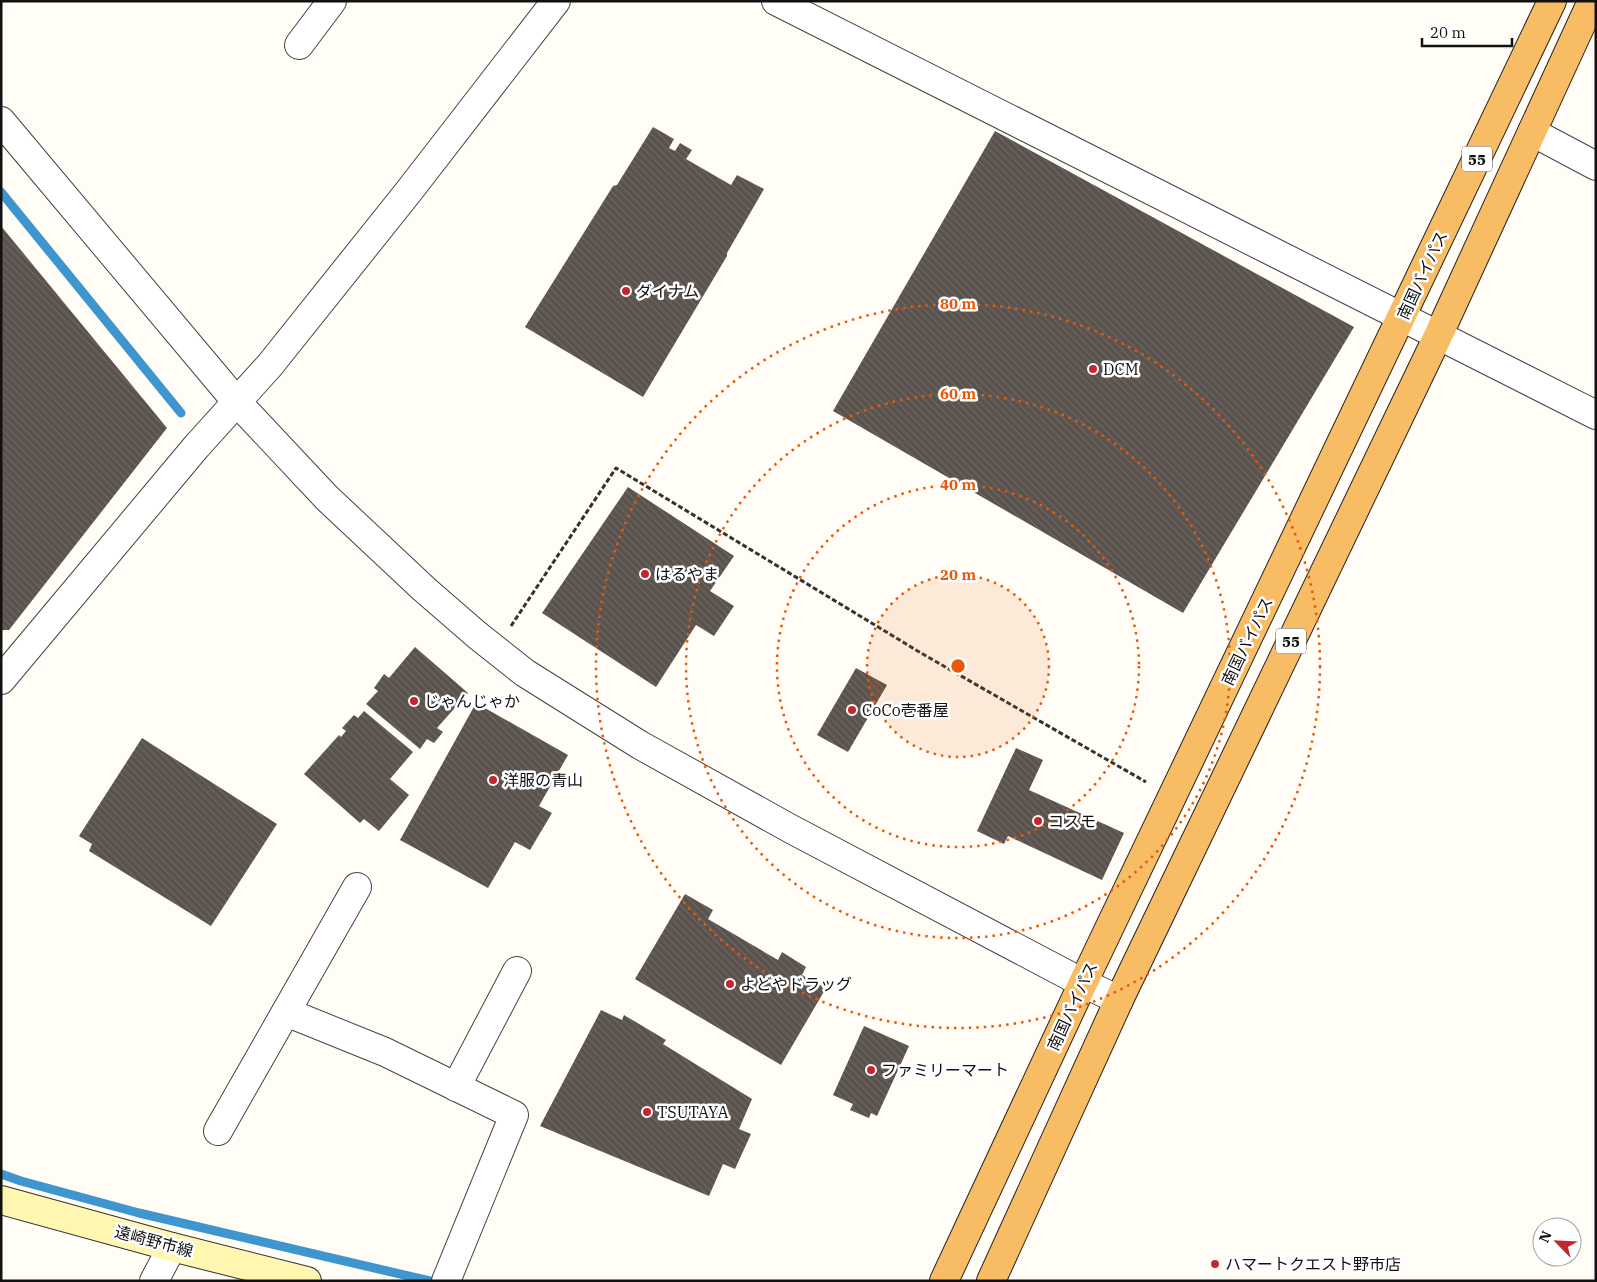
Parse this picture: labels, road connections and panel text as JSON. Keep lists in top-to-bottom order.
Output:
{
  "streets": {
    "highway": ["55", "南国バイパス"],
    "main road": ["遠崎野市線"]
  },
  "places": [
    "ダイナム",
    "DCM",
    "はるやま",
    "じゃんじゃか",
    "CoCo壱番屋",
    "洋服の青山",
    "コスモ",
    "よどやドラッグ",
    "ファミリーマート",
    "TSUTAYA",
    "ハマートクエスト野市店"
  ],
  "scale_bar": "20 m",
  "north": "top left",
  "rings": [
    "80 m",
    "60 m",
    "40 m",
    "20 m"
  ]
}
